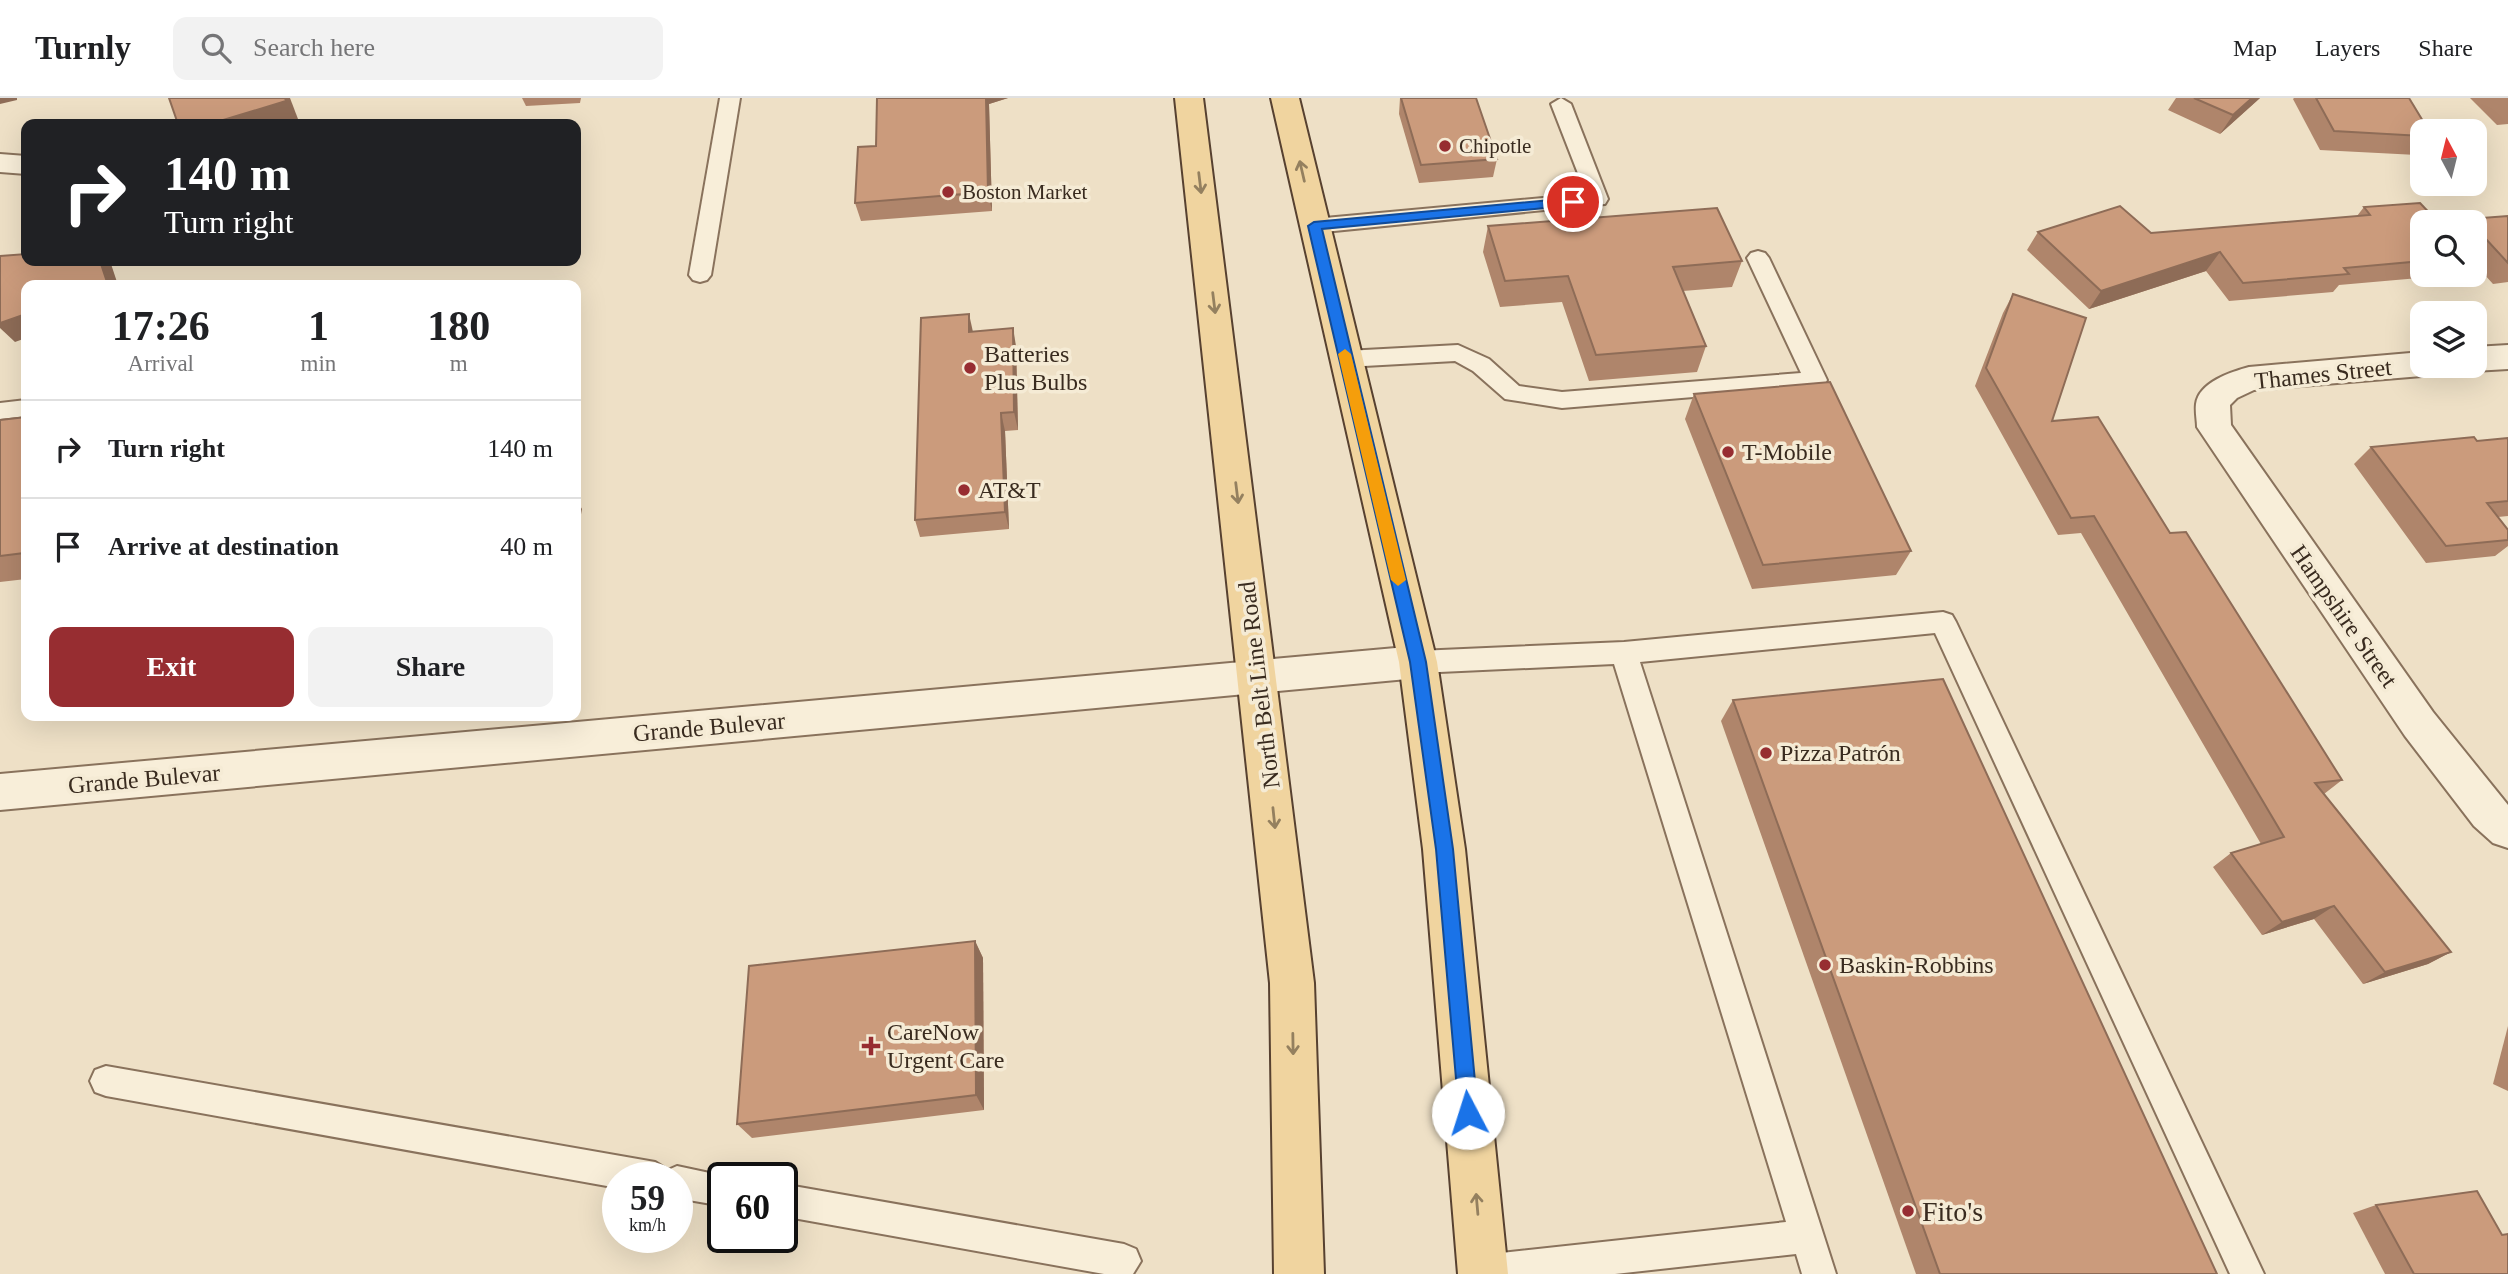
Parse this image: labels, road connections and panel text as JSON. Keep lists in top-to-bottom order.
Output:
{
  "streets": {
    "main road": ["North Belt Line Road"],
    "street": ["Thames Street", "Hampshire Street", "Grande Bulevar"]
  },
  "crossings": [
    ["Thames Street", "Hampshire Street"],
    ["North Belt Line Road", "Grande Bulevar"]
  ],
  "places": {
    "other": [
      "Chipotle",
      "Boston Market",
      "Batteries Plus Bulbs",
      "T-Mobile",
      "AT&T",
      "Pizza Patrón",
      "Baskin-Robbins",
      "Fito's"
    ],
    "health": ["CareNow Urgent Care"]
  },
  "north": "top",
  "page": {
    "header": "Turnly",
    "search": "Search here",
    "nav": ["Map", "Layers", "Share"],
    "turn": ["140 m", "Turn right"],
    "eta": [
      "17:26",
      "Arrival",
      "1",
      "min",
      "180",
      "m"
    ],
    "list": [
      {
        "name": "Turn right",
        "value": "140 m"
      },
      {
        "name": "Arrive at destination",
        "value": "40 m"
      }
    ],
    "buttons": ["Exit", "Share"],
    "speed": "59 km/h",
    "limit": "60"
  }
}
